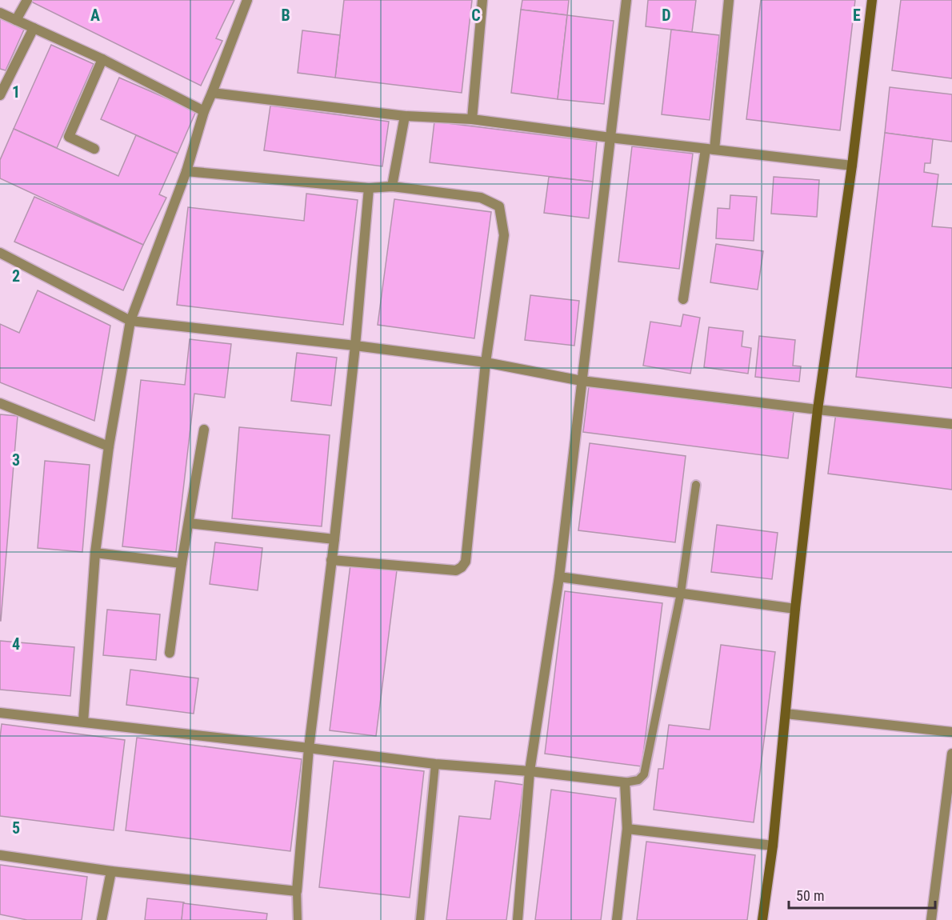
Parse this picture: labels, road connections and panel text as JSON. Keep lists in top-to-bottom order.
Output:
{
  "scale_bar": "50 m",
  "grid": {
    "columns": [
      "A",
      "B",
      "C",
      "D",
      "E"
    ],
    "rows": [
      "1",
      "2",
      "3",
      "4",
      "5"
    ]
  }
}
